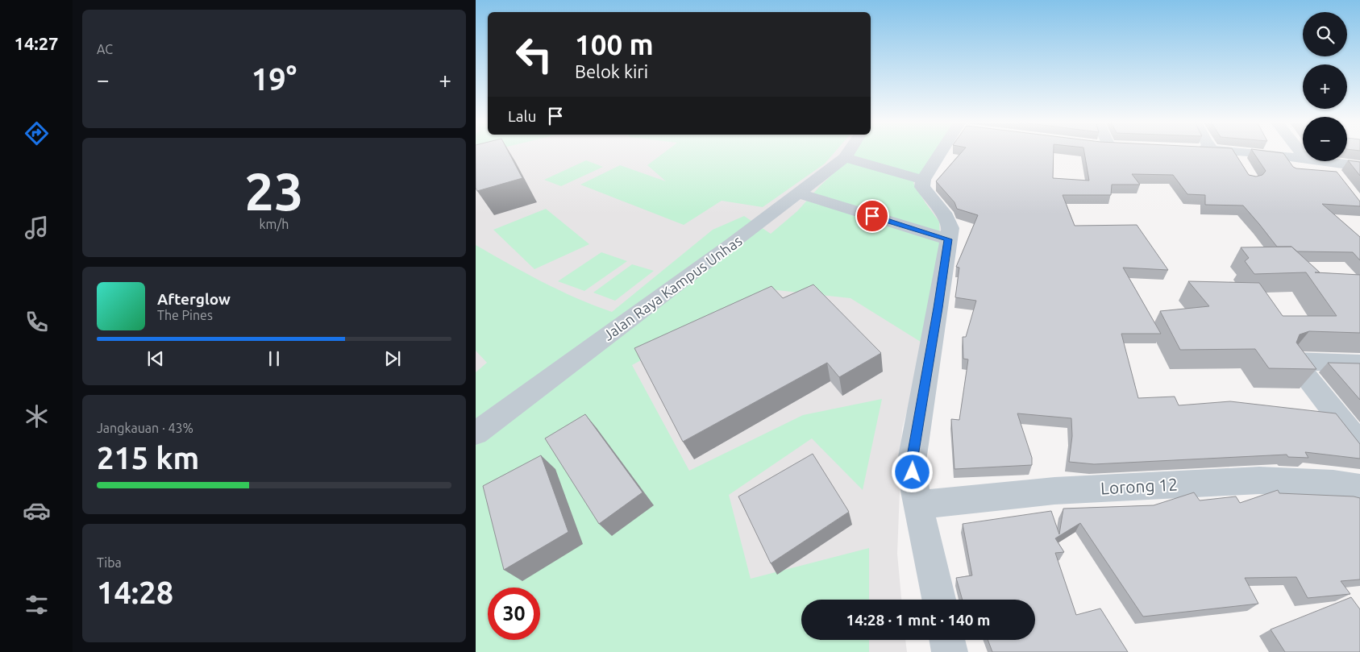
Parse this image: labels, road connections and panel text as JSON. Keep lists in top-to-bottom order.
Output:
{
  "streets": {
    "street": ["Jalan Raya Kampus Unhas", "Lorong 12"]
  },
  "page": {
    "tabs": "14:27",
    "tile": [
      "AC",
      ["23", "km/h"],
      ["Jangkauan · 43%", "215 km"],
      ["Tiba", "14:28"]
    ],
    "map_buttons": ["+", "−"],
    "turn": ["100 m", "Belok kiri"],
    "heat": ["−", "19°", "+"],
    "then": "Lalu",
    "song": ["Afterglow", "The Pines"],
    "limit": "30",
    "trip": "14:28 · 1 mnt · 140 m"
  }
}
